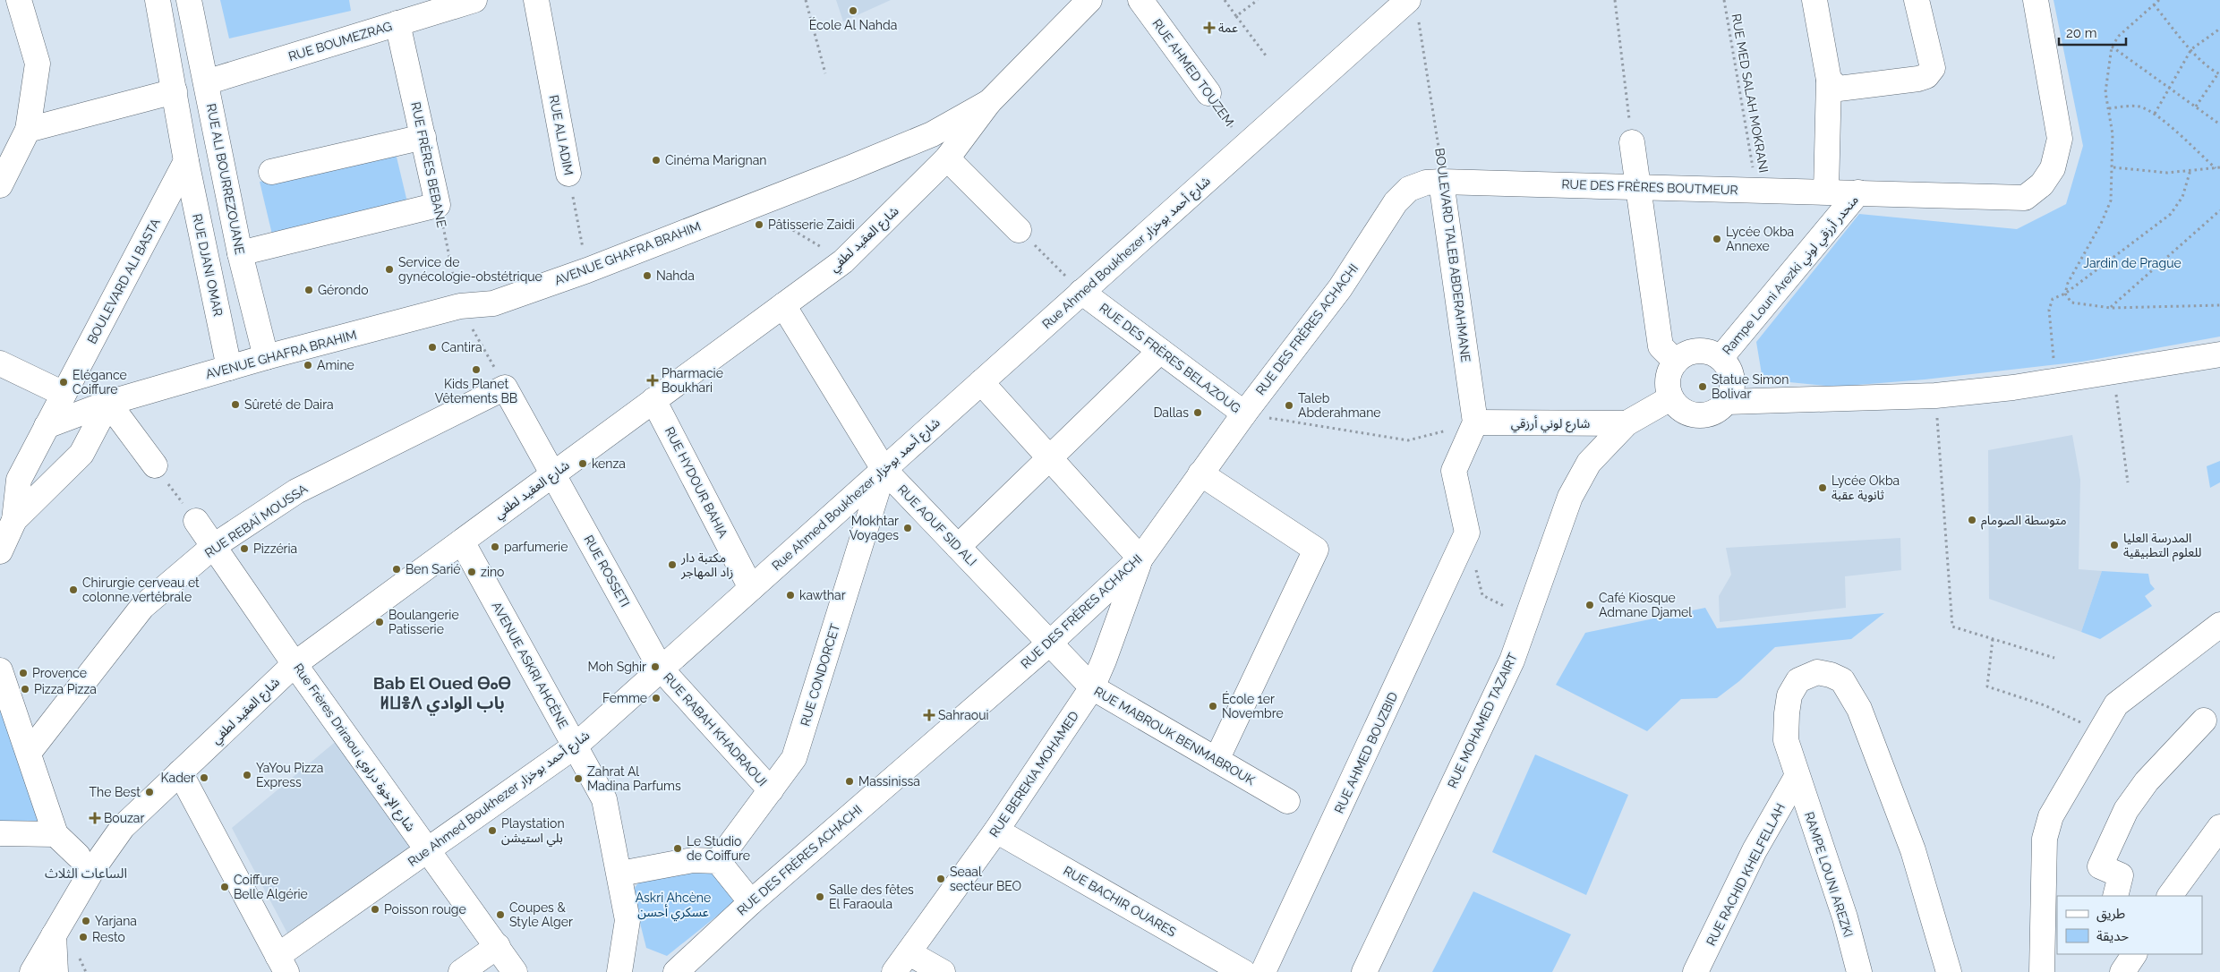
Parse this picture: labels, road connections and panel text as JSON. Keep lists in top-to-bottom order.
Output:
{
  "streets": {
    "street": [
      "RUE BOUMEZRAG",
      "RUE AHMED TOUZEM",
      "RUE ALI ADIM",
      "RUE FRÈRES BEBANE",
      "RUE ALI BOURREZOUANE",
      "RUE DES FRÈRES BOUTMEUR",
      "شارع العقيد لطفي",
      "Rue Ahmed Boukhezer شارع أحمد بوخزار",
      "AVENUE GHAFRA BRAHIM",
      "BOULEVARD TALEB ABDERAHMANE",
      "RUE DJANI OMAR",
      "Rampe Louni Arezki منحدر أرزقي لوني",
      "BOULEVARD ALI BASTA",
      "RUE DES FRÈRES ACHACHI",
      "RUE DES FRÈRES BELAZOUG",
      "شارع لوني أرزقي",
      "RUE HYDOUR BAHIA",
      "RUE REBAÏ MOUSSA",
      "RUE AOUF SID ALI",
      "RUE ROSSETI",
      "AVENUE ASKRI AHCÈNE",
      "RUE CONDORCET",
      "RUE MOHAMED TAZAIRT",
      "RUE RABAH KHADRAOUI",
      "RUE MABROUK BENMABROUK",
      "Rue Frères Driraoui شارع الإخوة دراوي",
      "RUE AHMED BOUZBID",
      "RUE BEREKIA MOHAMED",
      "RUE RACHID KHELFELLAH",
      "RAMPE LOUNI AREZKI",
      "RUE BACHIR OUARES"
    ],
    "path": ["RUE MED SALAH MOKRANI"]
  },
  "crossings": [
    ["RUE BOUMEZRAG", "RUE FRÈRES BEBANE"],
    ["RUE BOUMEZRAG", "RUE ALI BOURREZOUANE"],
    ["RUE AHMED TOUZEM", "Rue Ahmed Boukhezer شارع أحمد بوخزار"],
    ["RUE MED SALAH MOKRANI", "RUE DES FRÈRES BOUTMEUR"],
    ["RUE ALI ADIM", "AVENUE GHAFRA BRAHIM"],
    ["RUE FRÈRES BEBANE", "AVENUE GHAFRA BRAHIM"],
    ["RUE FRÈRES BEBANE", "RUE REBAÏ MOUSSA"],
    ["RUE ALI BOURREZOUANE", "AVENUE GHAFRA BRAHIM"],
    ["RUE DES FRÈRES BOUTMEUR", "BOULEVARD TALEB ABDERAHMANE"],
    ["RUE DES FRÈRES BOUTMEUR", "Rampe Louni Arezki منحدر أرزقي لوني"],
    ["RUE DES FRÈRES BOUTMEUR", "RUE DES FRÈRES ACHACHI"],
    ["شارع العقيد لطفي", "AVENUE GHAFRA BRAHIM"],
    ["شارع العقيد لطفي", "RUE HYDOUR BAHIA"],
    ["شارع العقيد لطفي", "RUE AOUF SID ALI"],
    ["شارع العقيد لطفي", "RUE ROSSETI"],
    ["شارع العقيد لطفي", "AVENUE ASKRI AHCÈNE"],
    ["شارع العقيد لطفي", "Rue Frères Driraoui شارع الإخوة دراوي"],
    ["Rue Ahmed Boukhezer شارع أحمد بوخزار", "BOULEVARD TALEB ABDERAHMANE"],
    ["Rue Ahmed Boukhezer شارع أحمد بوخزار", "RUE DES FRÈRES BELAZOUG"],
    ["Rue Ahmed Boukhezer شارع أحمد بوخزار", "RUE HYDOUR BAHIA"],
    ["Rue Ahmed Boukhezer شارع أحمد بوخزار", "RUE AOUF SID ALI"],
    ["Rue Ahmed Boukhezer شارع أحمد بوخزار", "RUE ROSSETI"],
    ["Rue Ahmed Boukhezer شارع أحمد بوخزار", "AVENUE ASKRI AHCÈNE"],
    ["Rue Ahmed Boukhezer شارع أحمد بوخزار", "RUE CONDORCET"],
    ["Rue Ahmed Boukhezer شارع أحمد بوخزار", "RUE RABAH KHADRAOUI"],
    ["Rue Ahmed Boukhezer شارع أحمد بوخزار", "Rue Frères Driraoui شارع الإخوة دراوي"],
    ["AVENUE GHAFRA BRAHIM", "RUE DJANI OMAR"],
    ["AVENUE GHAFRA BRAHIM", "BOULEVARD ALI BASTA"],
    ["BOULEVARD TALEB ABDERAHMANE", "RUE DES FRÈRES ACHACHI"],
    ["BOULEVARD TALEB ABDERAHMANE", "RUE DES FRÈRES BELAZOUG"],
    ["BOULEVARD TALEB ABDERAHMANE", "شارع لوني أرزقي"],
    ["RUE DJANI OMAR", "BOULEVARD ALI BASTA"],
    ["Rampe Louni Arezki منحدر أرزقي لوني", "RUE MOHAMED TAZAIRT"],
    ["RUE DES FRÈRES ACHACHI", "RUE DES FRÈRES BELAZOUG"],
    ["RUE DES FRÈRES ACHACHI", "RUE AOUF SID ALI"],
    ["RUE DES FRÈRES ACHACHI", "RUE MABROUK BENMABROUK"],
    ["RUE DES FRÈRES ACHACHI", "RUE BEREKIA MOHAMED"],
    ["RUE DES FRÈRES BELAZOUG", "شارع لوني أرزقي"],
    ["شارع لوني أرزقي", "RUE MOHAMED TAZAIRT"],
    ["RUE REBAÏ MOUSSA", "Rue Frères Driraoui شارع الإخوة دراوي"],
    ["RUE AOUF SID ALI", "RUE CONDORCET"],
    ["RUE AOUF SID ALI", "RUE MABROUK BENMABROUK"],
    ["RUE ROSSETI", "RUE RABAH KHADRAOUI"],
    ["RUE CONDORCET", "RUE RABAH KHADRAOUI"],
    ["RUE MABROUK BENMABROUK", "RUE BEREKIA MOHAMED"],
    ["RUE BEREKIA MOHAMED", "RUE BACHIR OUARES"],
    ["RUE RACHID KHELFELLAH", "RAMPE LOUNI AREZKI"]
  ],
  "districts": ["Bab El Oued ⴱⴰⴱ ⵍⵡⴻⴷ باب الوادي", "الساعات الثلاث"],
  "parks": ["Jardin de Prague", "Askri Ahcène عسكري أحسن"],
  "places": {
    "other": [
      "École Al Nahda",
      "Cinéma Marignan",
      "Pâtisserie Zaidi",
      "Lycée Okba Annexe",
      "Service de gynécologie-obstétrique",
      "Nahda",
      "Gérondo",
      "Cantira",
      "Amine",
      "Kids Planet Vêtements BB",
      "Elégance Coiffure",
      "Statue Simon Bolivar",
      "Sûreté de Daira",
      "Taleb Abderahmane",
      "Dallas",
      "kenza",
      "Lycée Okba ثانوية عقبة",
      "متوسطة الصومام",
      "Mokhtar Voyages",
      "المدرسة العليا للعلوم التطبيقية",
      "parfumerie",
      "Pizzéria",
      "مكتبة دار زاد المهاجر",
      "Ben Sarié",
      "zino",
      "Chirurgie cerveau et colonne vertébrale",
      "kawthar",
      "Café Kiosque Admane Djamel",
      "Boulangerie Patisserie",
      "Moh Sghir",
      "Provence",
      "Pizza Pizza",
      "Femme",
      "École 1er Novembre",
      "YaYou Pizza Express",
      "Kader",
      "Zahrat Al Madina Parfums",
      "Massinissa",
      "The Best",
      "Playstation بلي استيشن",
      "Le Studio de Coiffure",
      "Seaal secteur BEO",
      "Coiffure Belle Algérie",
      "Salle des fêtes El Faraoula",
      "Poisson rouge",
      "Coupes & Style Alger",
      "Yarjana",
      "Resto"
    ],
    "health": [
      "عمة",
      "Pharmacie Boukhari",
      "Sahraoui",
      "Bouzar"
    ]
  },
  "legend": ["طريق", "حديقة"],
  "scale_bar": "20 m"
}
